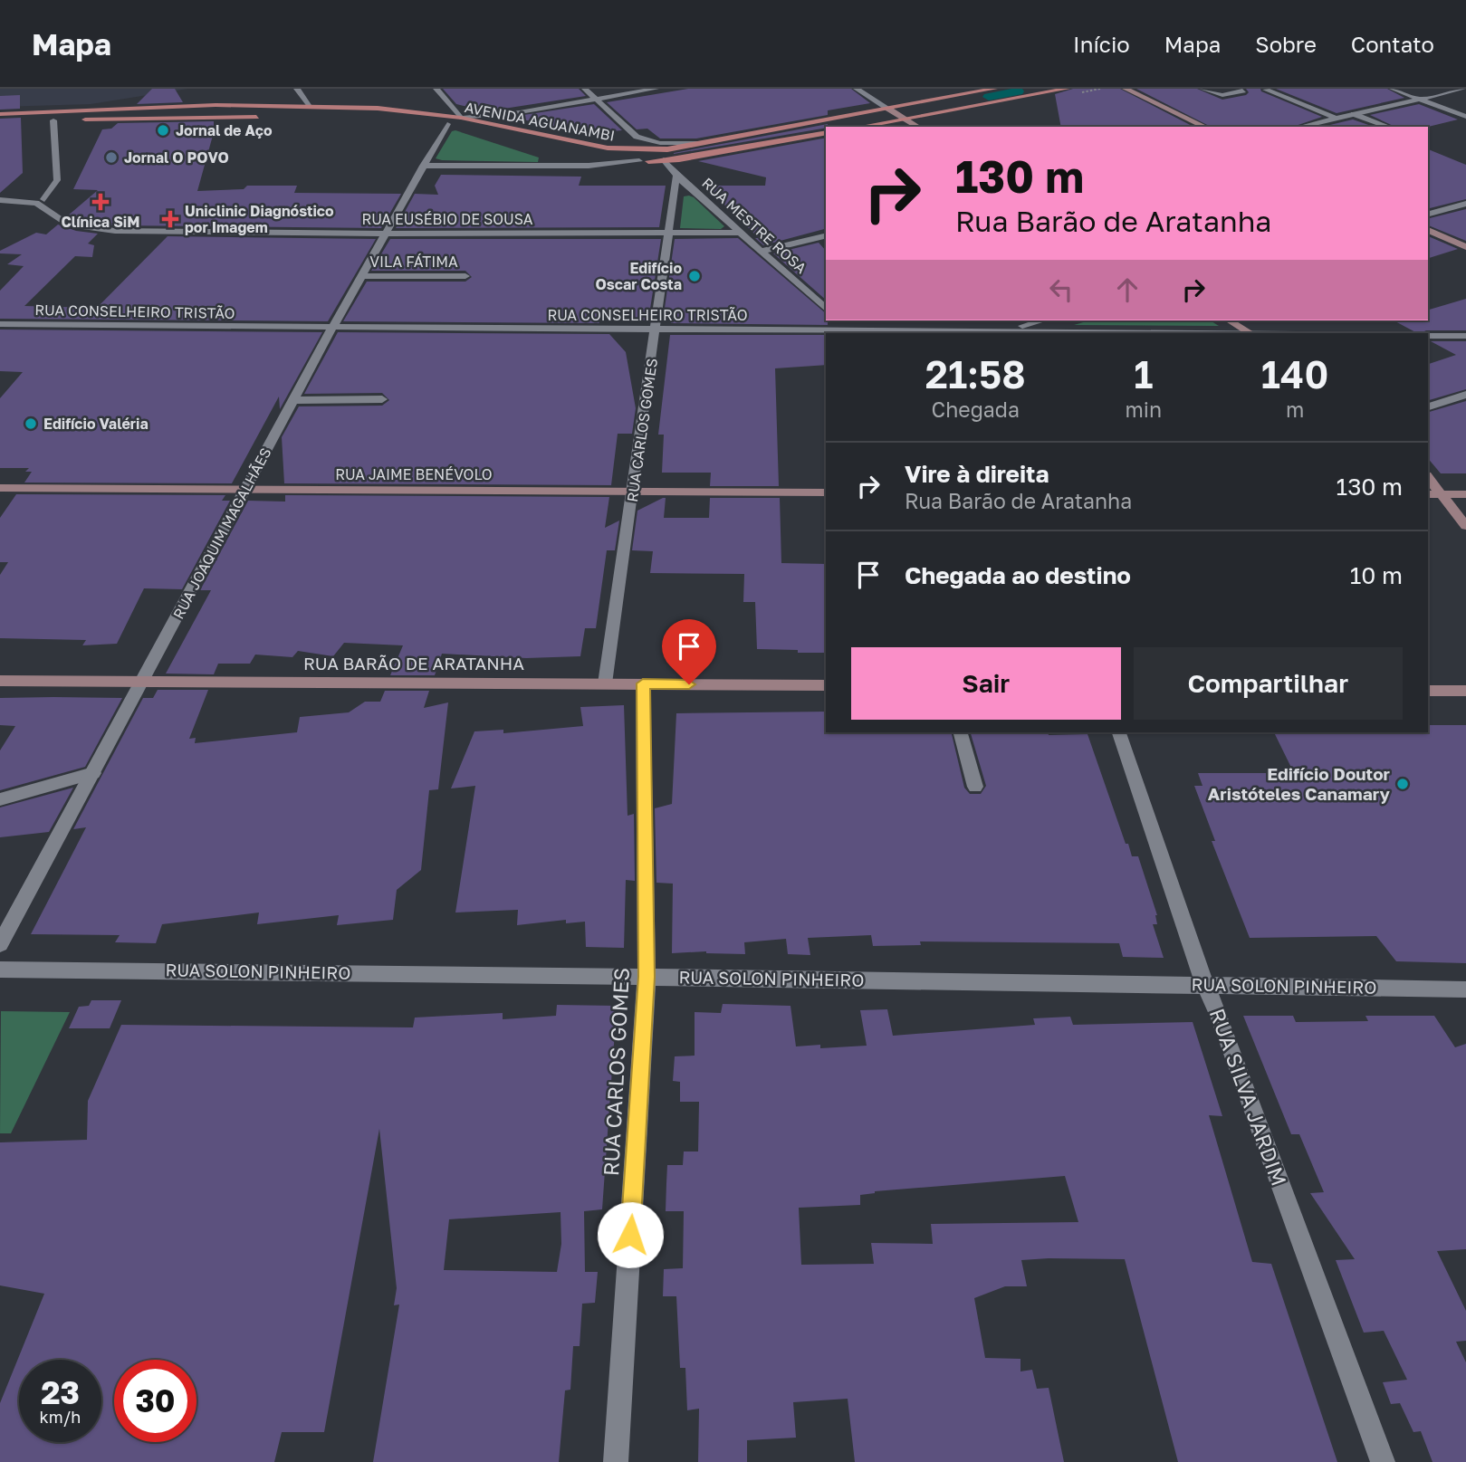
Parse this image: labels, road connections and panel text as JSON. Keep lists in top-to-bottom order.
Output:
{
  "streets": {
    "main road": ["AVENIDA AGUANAMBI"],
    "street": [
      "RUA EUSÉBIO DE SOUSA",
      "RUA MESTRE ROSA",
      "VILA FÁTIMA",
      "RUA CONSELHEIRO TRISTÃO",
      "RUA CARLOS GOMES",
      "RUA JAIME BENÉVOLO",
      "RUA JOAQUIM MAGALHÃES",
      "RUA BARÃO DE ARATANHA",
      "RUA SOLON PINHEIRO",
      "RUA SILVA JARDIM"
    ]
  },
  "crossings": [
    ["AVENIDA AGUANAMBI", "RUA MESTRE ROSA"],
    ["AVENIDA AGUANAMBI", "RUA JOAQUIM MAGALHÃES"],
    ["RUA EUSÉBIO DE SOUSA", "RUA MESTRE ROSA"],
    ["RUA EUSÉBIO DE SOUSA", "RUA CARLOS GOMES"],
    ["RUA EUSÉBIO DE SOUSA", "RUA JOAQUIM MAGALHÃES"],
    ["RUA MESTRE ROSA", "RUA CARLOS GOMES"],
    ["VILA FÁTIMA", "RUA JOAQUIM MAGALHÃES"],
    ["RUA CONSELHEIRO TRISTÃO", "RUA CARLOS GOMES"],
    ["RUA CONSELHEIRO TRISTÃO", "RUA JOAQUIM MAGALHÃES"],
    ["RUA CARLOS GOMES", "RUA JAIME BENÉVOLO"],
    ["RUA CARLOS GOMES", "RUA BARÃO DE ARATANHA"],
    ["RUA CARLOS GOMES", "RUA SOLON PINHEIRO"],
    ["RUA JAIME BENÉVOLO", "RUA JOAQUIM MAGALHÃES"],
    ["RUA JOAQUIM MAGALHÃES", "RUA BARÃO DE ARATANHA"],
    ["RUA SOLON PINHEIRO", "RUA SILVA JARDIM"]
  ],
  "places": {
    "other": [
      "Jornal de Aço",
      "Jornal O POVO",
      "Edifício Oscar Costa",
      "Edifício Valéria",
      "Edifício Doutor Aristóteles Canamary"
    ],
    "health": ["Clínica SiM", "Uniclinic Diagnóstico por Imagem"]
  },
  "page": {
    "header": "Mapa",
    "nav": [
      "Início",
      "Mapa",
      "Sobre",
      "Contato"
    ],
    "turn": ["130 m", "Rua Barão de Aratanha"],
    "eta": [
      "21:58",
      "Chegada",
      "1",
      "min",
      "140",
      "m"
    ],
    "list": [
      {
        "name": "Vire à direita",
        "note": "Rua Barão de Aratanha",
        "value": "130 m"
      },
      {
        "name": "Chegada ao destino",
        "value": "10 m"
      }
    ],
    "buttons": ["Sair", "Compartilhar"],
    "speed": "23 km/h",
    "limit": "30"
  }
}
